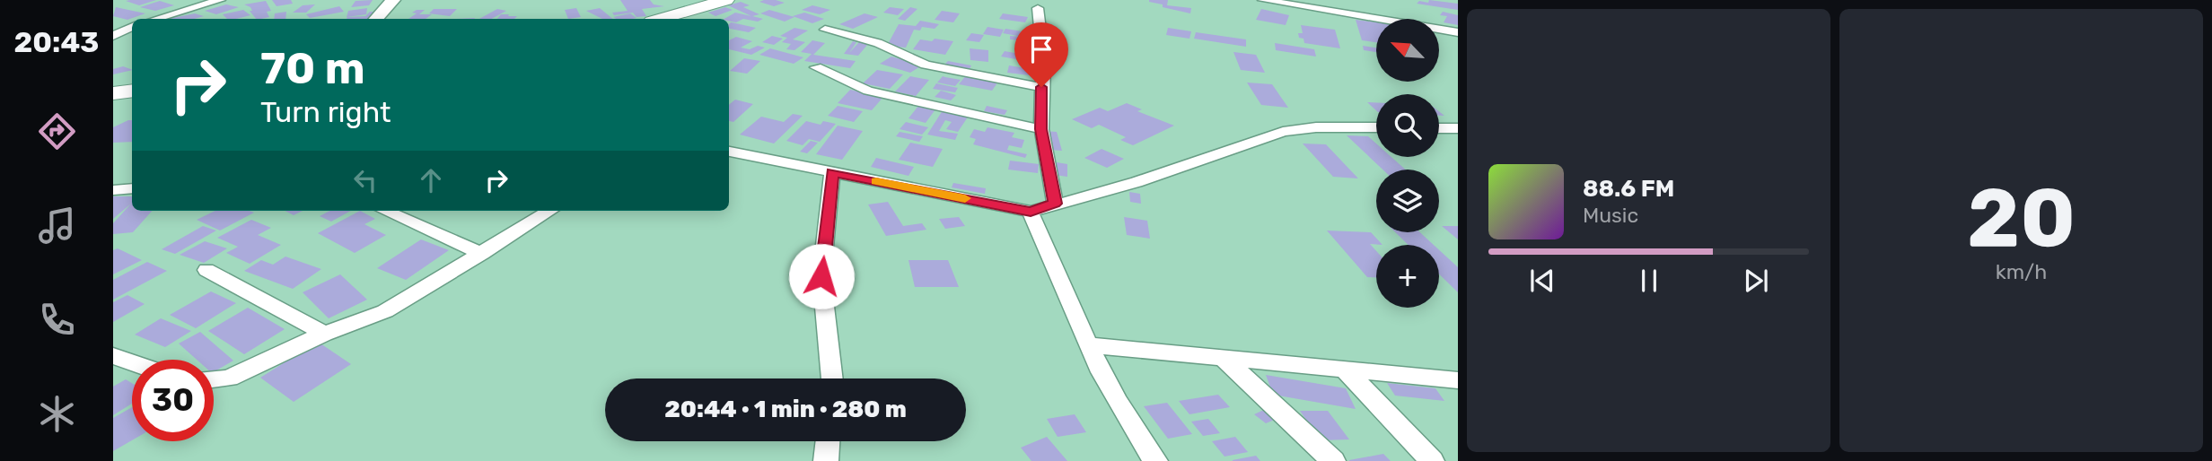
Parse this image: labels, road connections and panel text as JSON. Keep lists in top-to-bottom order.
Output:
{
  "north": "top left",
  "page": {
    "tabs": "20:43",
    "tile": ["20", "km/h"],
    "map_buttons": "+",
    "turn": ["70 m", "Turn right"],
    "song": ["88.6 FM", "Music"],
    "limit": "30",
    "trip": "20:44 · 1 min · 280 m"
  }
}
